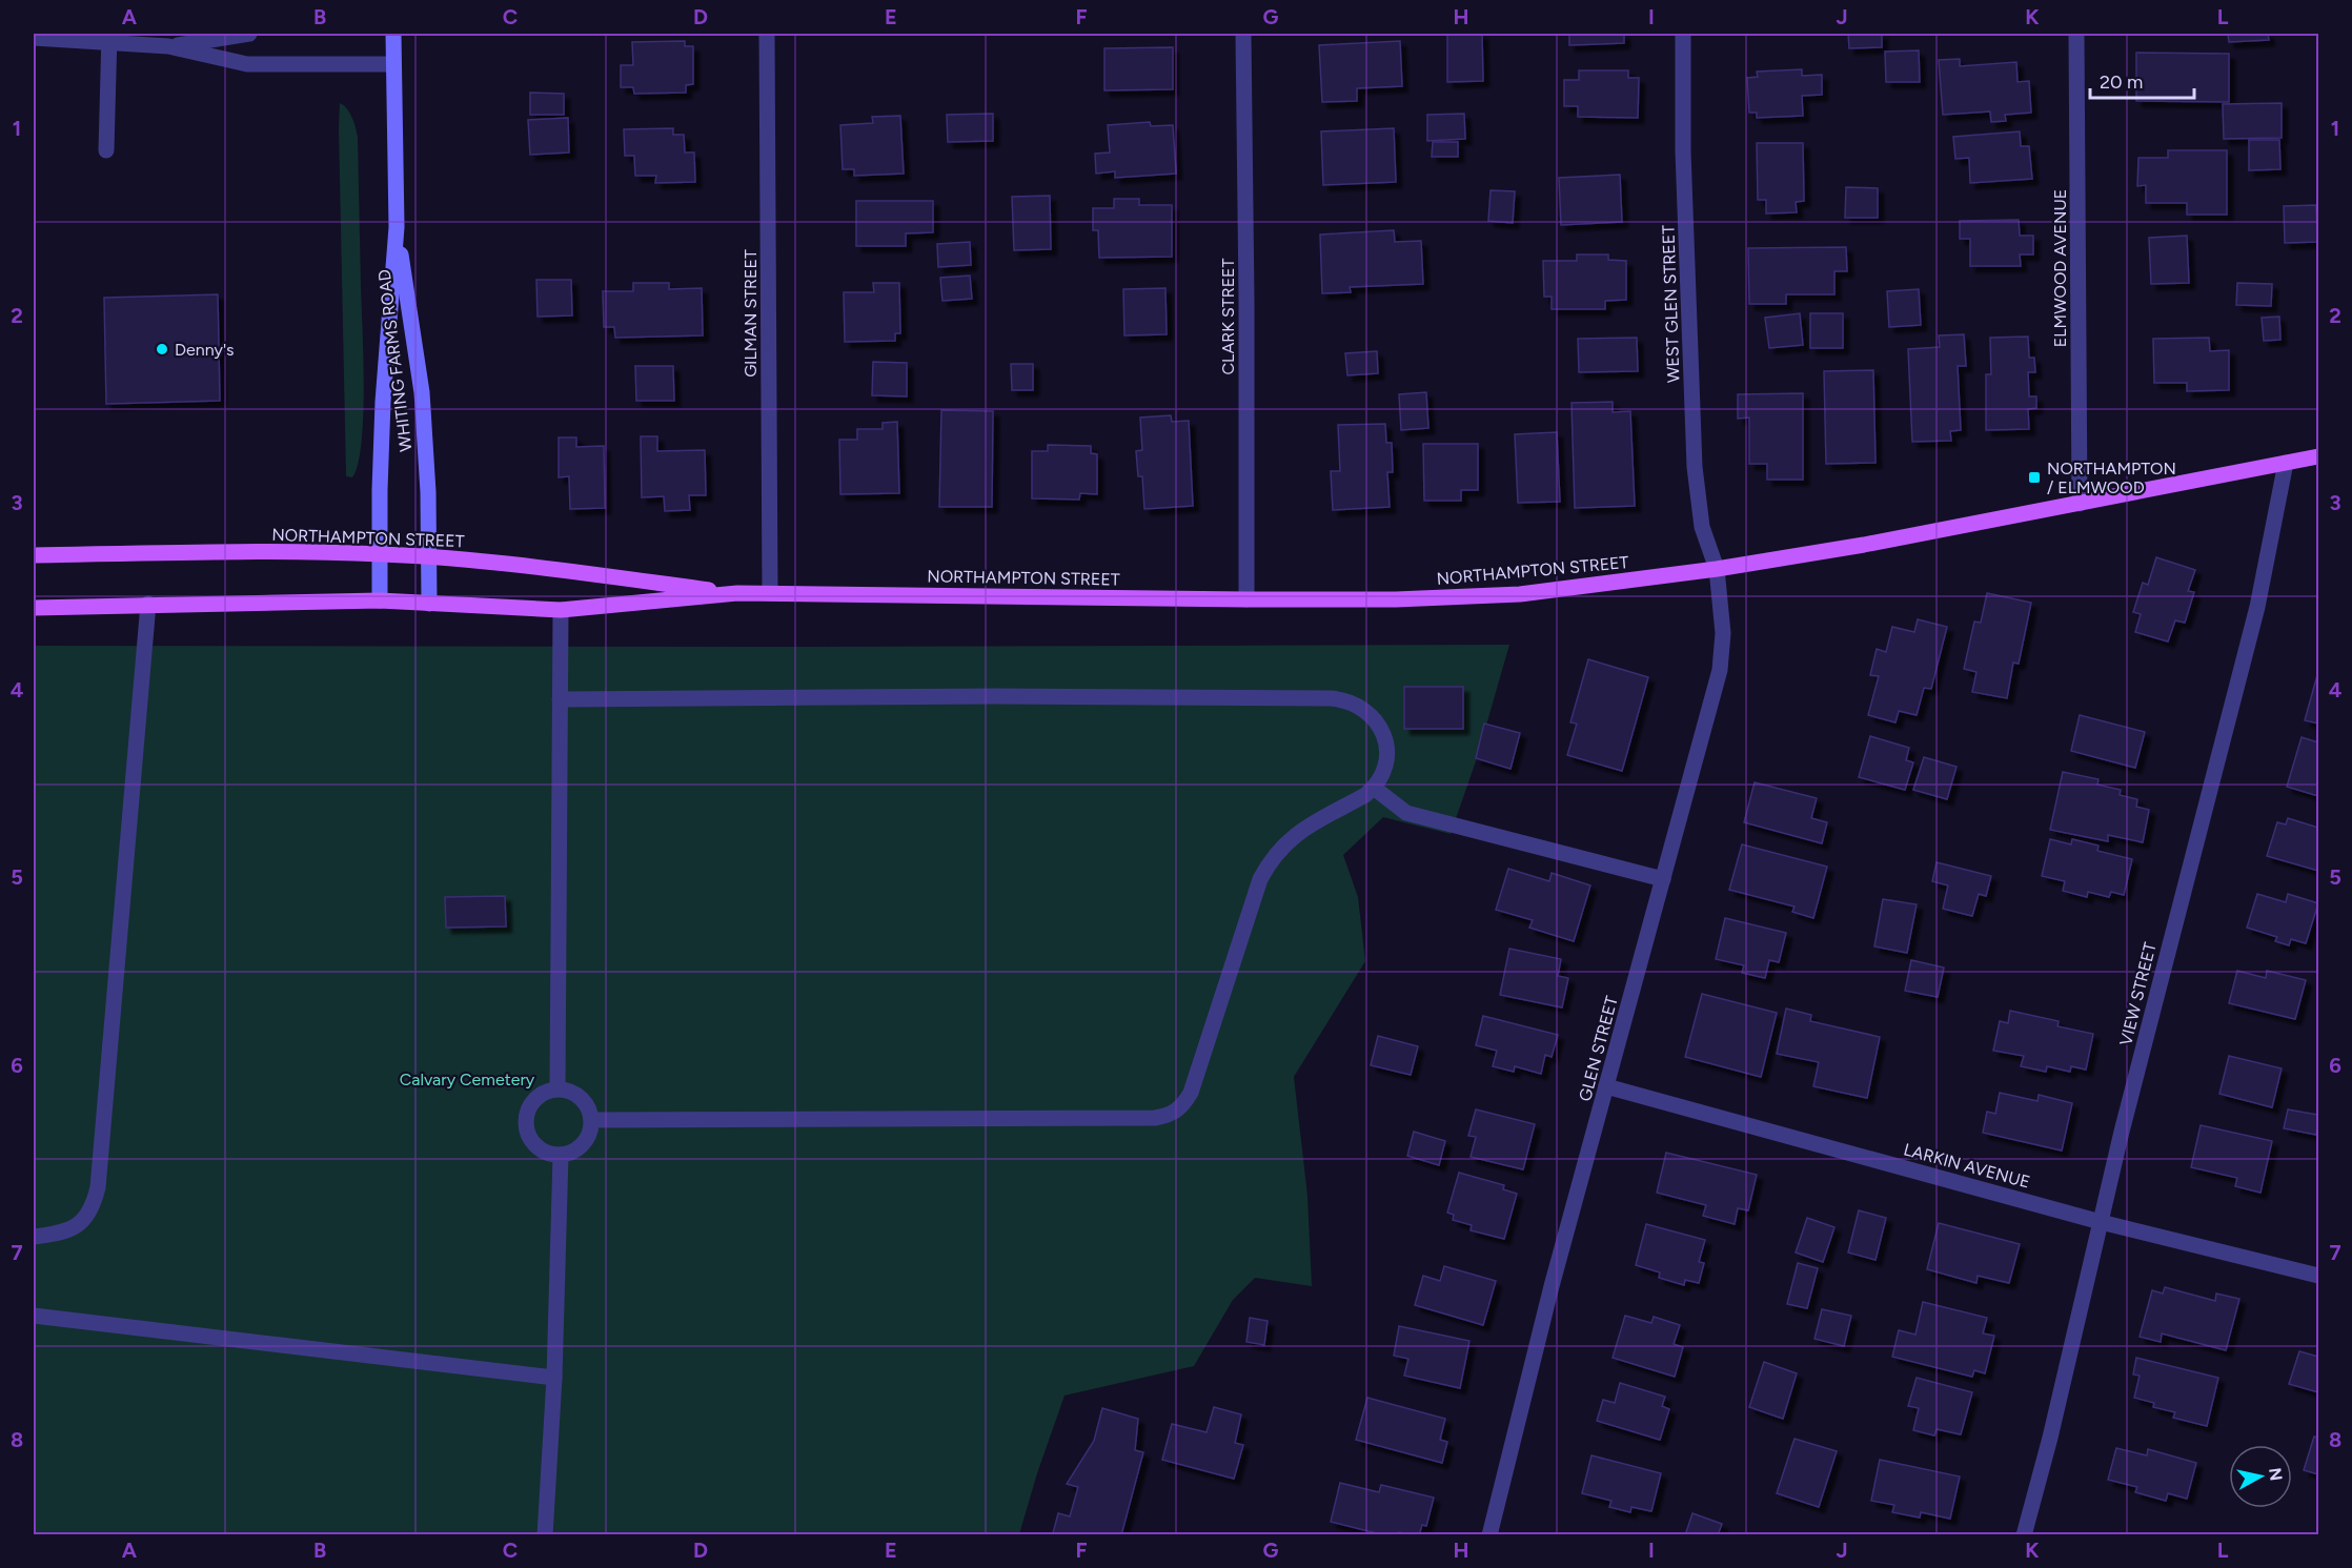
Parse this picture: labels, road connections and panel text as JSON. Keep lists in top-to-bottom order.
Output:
{
  "streets": {
    "main road": ["WHITING FARMS ROAD", "NORTHAMPTON STREET"],
    "street": [
      "ELMWOOD AVENUE",
      "WEST GLEN STREET",
      "GILMAN STREET",
      "CLARK STREET",
      "VIEW STREET",
      "GLEN STREET",
      "LARKIN AVENUE"
    ]
  },
  "crossings": [
    ["ELMWOOD AVENUE", "NORTHAMPTON STREET"],
    ["WEST GLEN STREET", "NORTHAMPTON STREET"],
    ["WEST GLEN STREET", "GLEN STREET"],
    ["GILMAN STREET", "NORTHAMPTON STREET"],
    ["CLARK STREET", "NORTHAMPTON STREET"],
    ["WHITING FARMS ROAD", "NORTHAMPTON STREET"],
    ["NORTHAMPTON STREET", "VIEW STREET"],
    ["NORTHAMPTON STREET", "GLEN STREET"],
    ["VIEW STREET", "LARKIN AVENUE"],
    ["GLEN STREET", "LARKIN AVENUE"]
  ],
  "parks": ["Calvary Cemetery"],
  "places": {
    "other": ["Denny's"],
    "transit": ["NORTHAMPTON / ELMWOOD"]
  },
  "scale_bar": "20 m",
  "north": "right",
  "grid": {
    "columns": [
      "A",
      "B",
      "C",
      "D",
      "E",
      "F",
      "G",
      "H",
      "I",
      "J",
      "K",
      "L"
    ],
    "rows": [
      "1",
      "2",
      "3",
      "4",
      "5",
      "6",
      "7",
      "8"
    ]
  }
}
